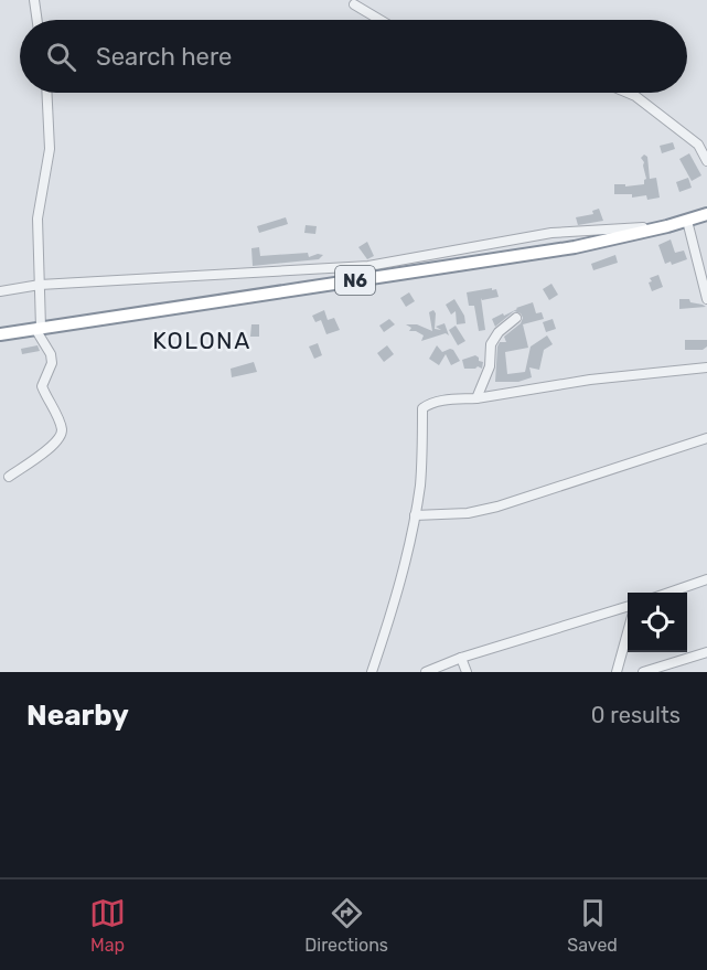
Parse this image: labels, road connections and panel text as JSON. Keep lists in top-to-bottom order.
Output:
{
  "streets": {
    "highway": ["N6"]
  },
  "districts": ["KOLONA"],
  "page": {
    "search": "Search here",
    "heading": ["Nearby", "0 results"],
    "nav": ["Map", "Directions", "Saved"]
  }
}
